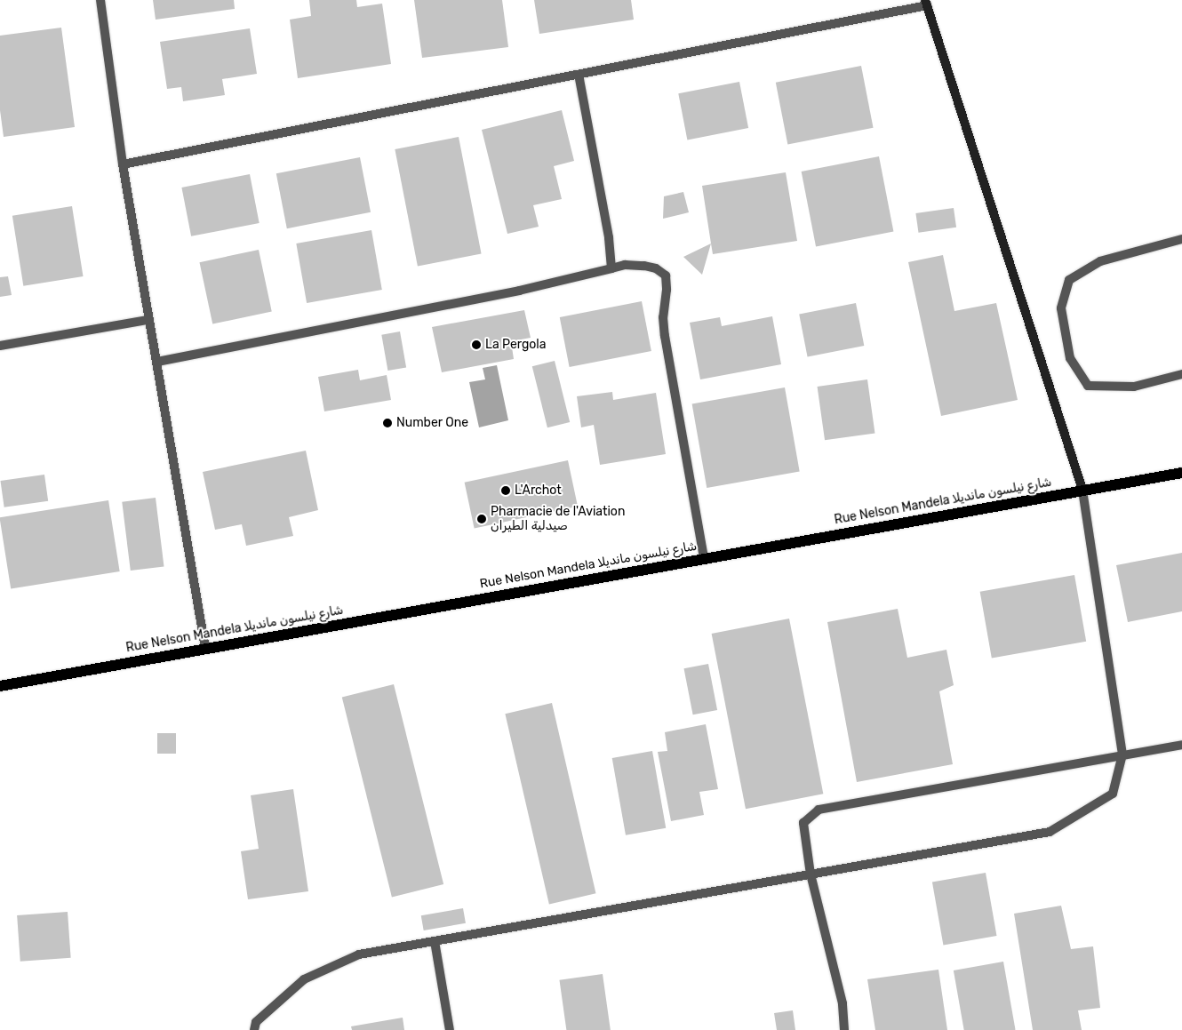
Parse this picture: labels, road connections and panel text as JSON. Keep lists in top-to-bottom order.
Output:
{
  "streets": {
    "main road": ["Rue Nelson Mandela شارع نيلسون مانديلا"]
  },
  "places": [
    "La Pergola",
    "Number One",
    "L'Archot",
    "Pharmacie de l'Aviation صيدلية الطيران"
  ]
}
